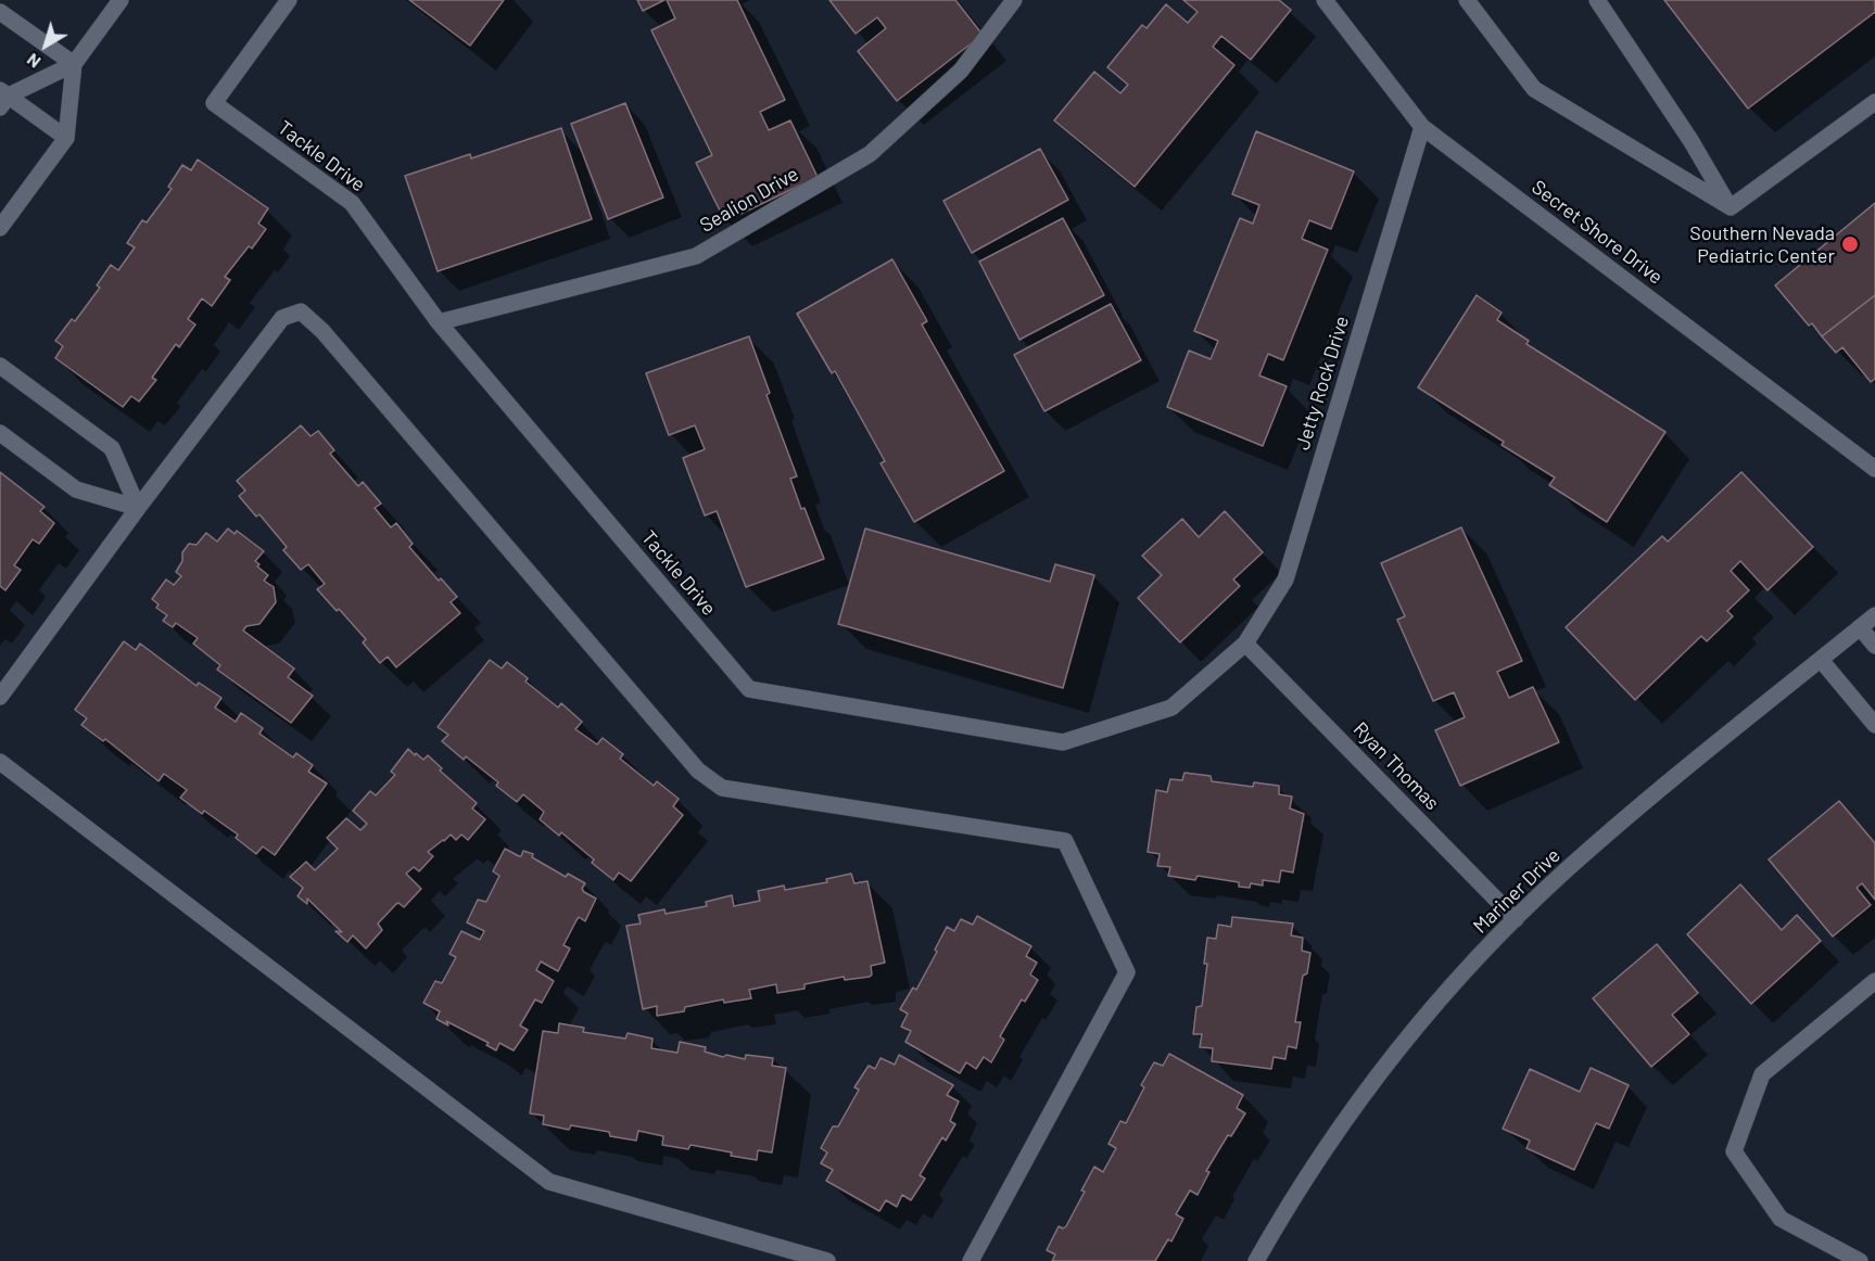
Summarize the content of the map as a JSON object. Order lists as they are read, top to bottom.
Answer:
{
  "streets": {
    "street": [
      "Tackle Drive",
      "Sealion Drive",
      "Secret Shore Drive",
      "Jetty Rock Drive",
      "Ryan Thomas",
      "Mariner Drive"
    ]
  },
  "crossings": [
    ["Tackle Drive", "Sealion Drive"],
    ["Tackle Drive", "Jetty Rock Drive"],
    ["Tackle Drive", "Ryan Thomas"],
    ["Secret Shore Drive", "Jetty Rock Drive"],
    ["Jetty Rock Drive", "Ryan Thomas"],
    ["Ryan Thomas", "Mariner Drive"]
  ],
  "places": ["Southern Nevada Pediatric Center"],
  "north": "bottom left"
}
